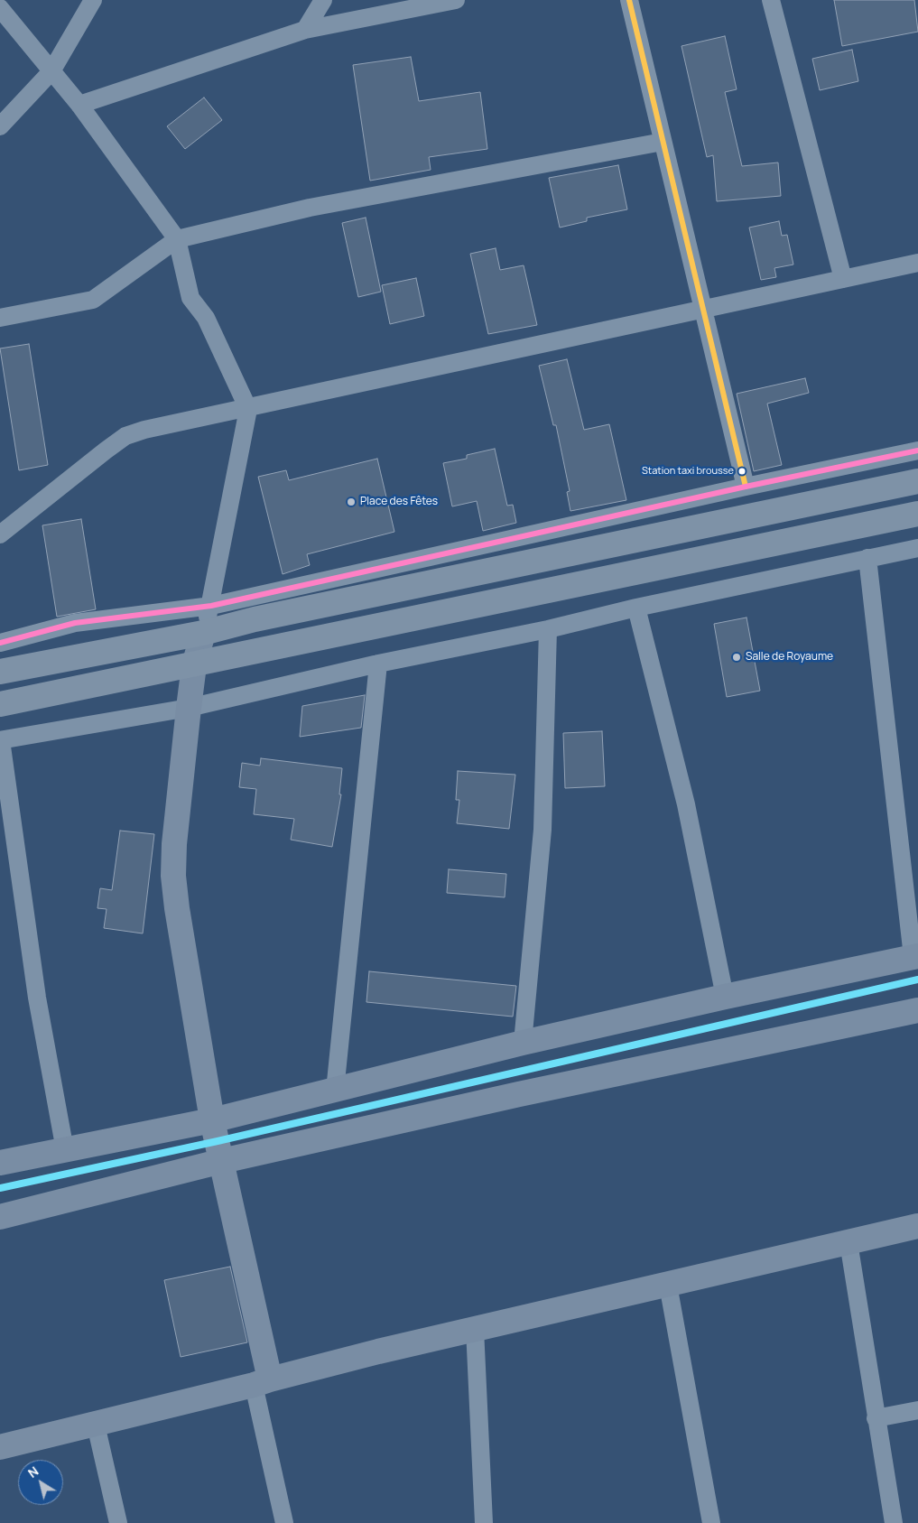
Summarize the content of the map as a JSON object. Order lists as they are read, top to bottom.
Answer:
{
  "places": ["Station taxi brousse", "Place des Fêtes", "Salle de Royaume"],
  "north": "top left"
}
